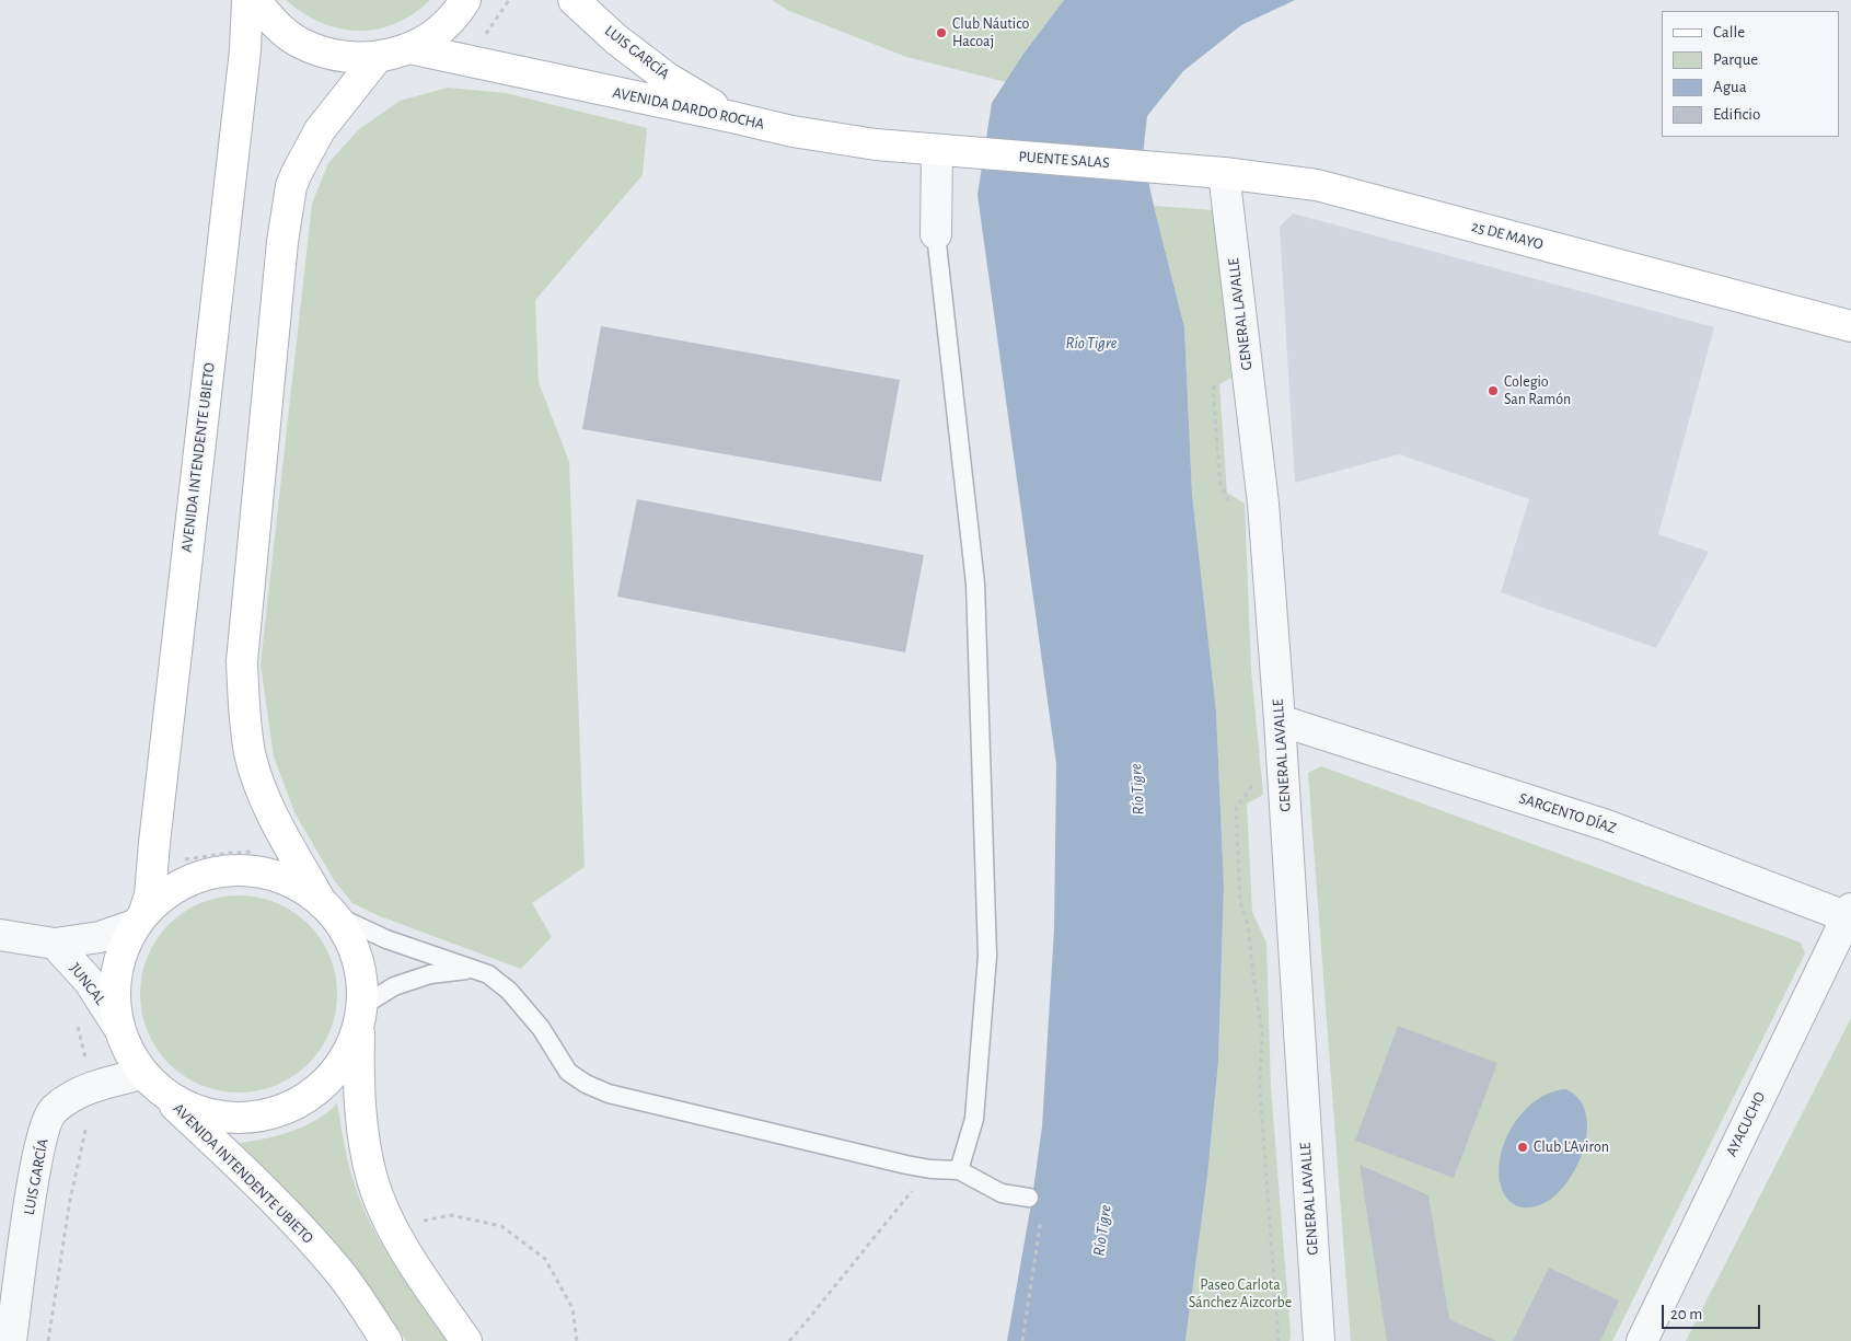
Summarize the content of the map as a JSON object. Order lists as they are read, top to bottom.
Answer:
{
  "streets": {
    "main road": [
      "LUIS GARCÍA",
      "AVENIDA DARDO ROCHA",
      "PUENTE SALAS",
      "25 DE MAYO",
      "AVENIDA INTENDENTE UBIETO"
    ],
    "street": [
      "GENERAL LAVALLE",
      "SARGENTO DÍAZ",
      "JUNCAL",
      "AYACUCHO"
    ]
  },
  "crossings": [
    ["LUIS GARCÍA", "AVENIDA DARDO ROCHA"],
    ["LUIS GARCÍA", "AVENIDA INTENDENTE UBIETO"],
    ["AVENIDA DARDO ROCHA", "PUENTE SALAS"],
    ["PUENTE SALAS", "25 DE MAYO"],
    ["25 DE MAYO", "GENERAL LAVALLE"],
    ["GENERAL LAVALLE", "SARGENTO DÍAZ"],
    ["AVENIDA INTENDENTE UBIETO", "JUNCAL"],
    ["SARGENTO DÍAZ", "AYACUCHO"]
  ],
  "water": ["Río Tigre"],
  "parks": ["Paseo Carlota Sánchez Aizcorbe"],
  "places": ["Club Náutico Hacoaj", "Colegio San Ramón", "Club L'Aviron"],
  "legend": [
    "Calle",
    "Parque",
    "Agua",
    "Edificio"
  ],
  "scale_bar": "20 m"
}
